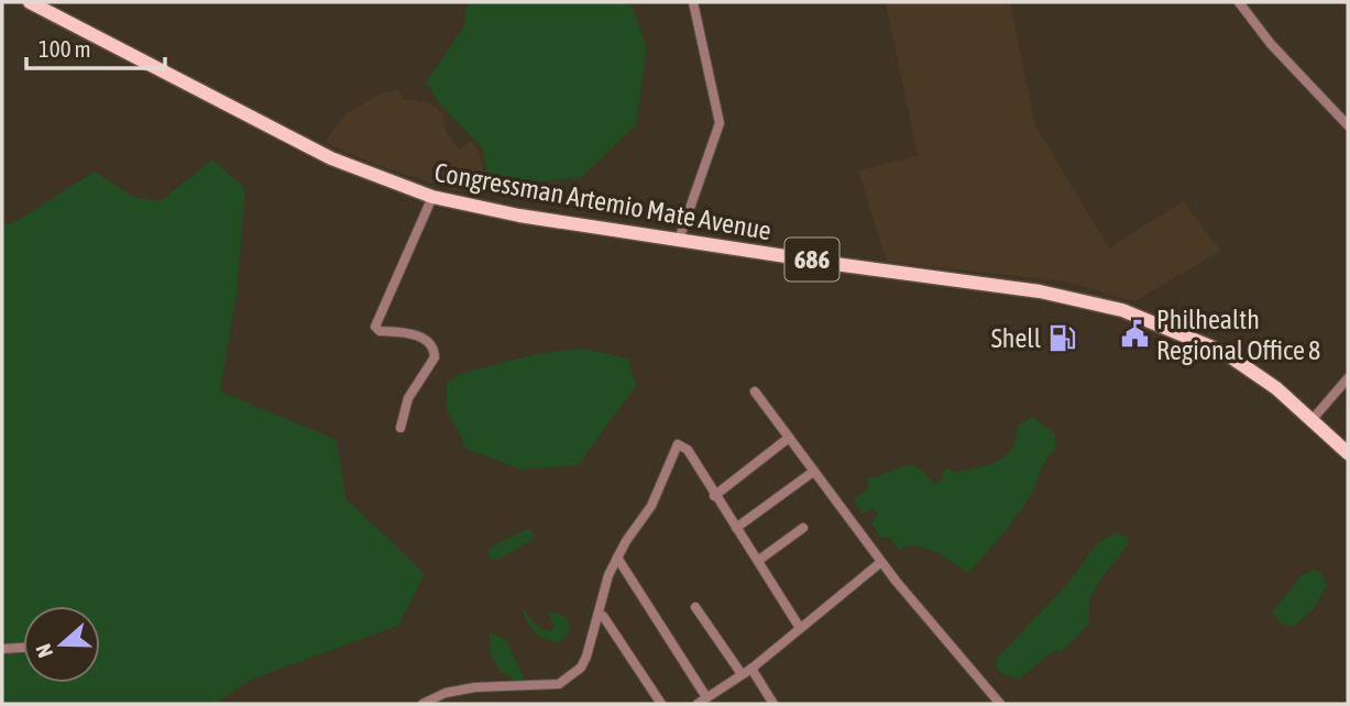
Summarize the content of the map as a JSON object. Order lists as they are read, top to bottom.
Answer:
{
  "streets": {
    "main road": ["Congressman Artemio Mate Avenue", "686"]
  },
  "places": {
    "public building": ["Philhealth Regional Office 8"],
    "fuel station": ["Shell"]
  },
  "scale_bar": "100 m",
  "north": "left"
}
